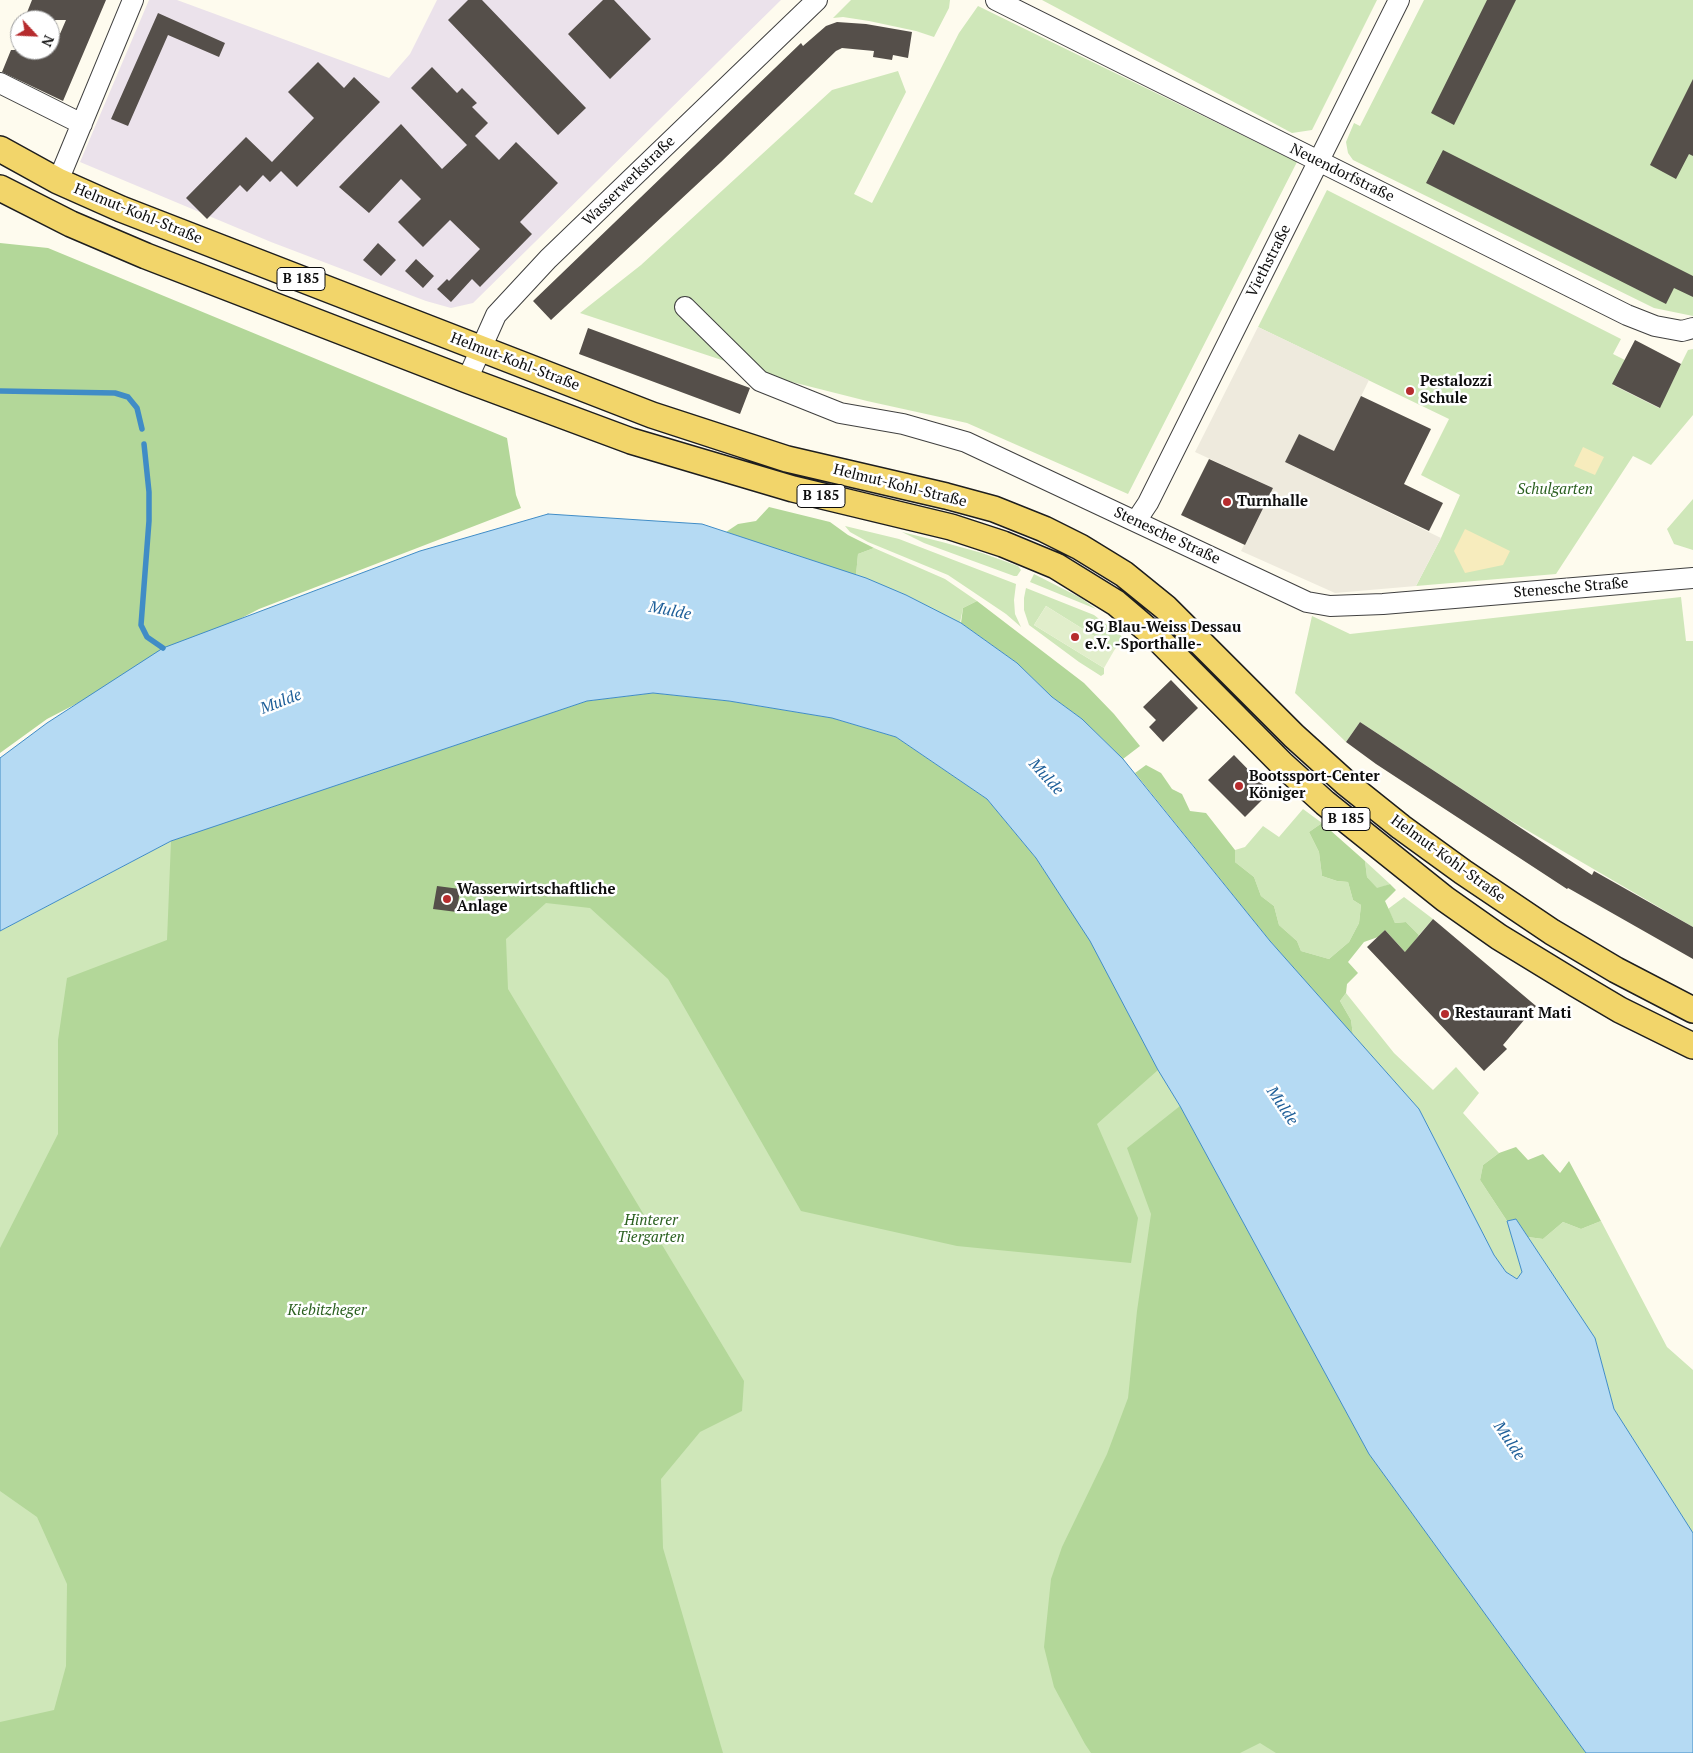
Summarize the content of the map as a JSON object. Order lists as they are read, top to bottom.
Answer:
{
  "streets": {
    "main road": ["Helmut-Kohl-Straße", "B 185"],
    "street": [
      "Neuendorfstraße",
      "Wasserwerkstraße",
      "Viethstraße",
      "Stenesche Straße"
    ]
  },
  "crossings": [
    ["Neuendorfstraße", "Viethstraße"],
    ["Wasserwerkstraße", "Helmut-Kohl-Straße"],
    ["Viethstraße", "Stenesche Straße"]
  ],
  "water": ["Mulde"],
  "parks": ["Schulgarten", "Hinterer Tiergarten", "Kiebitzheger"],
  "places": [
    "Pestalozzi Schule",
    "Turnhalle",
    "SG Blau-Weiss Dessau e.V. -Sporthalle-",
    "Bootssport-Center Königer",
    "Wasserwirtschaftliche Anlage",
    "Restaurant Mati"
  ],
  "north": "bottom right"
}
